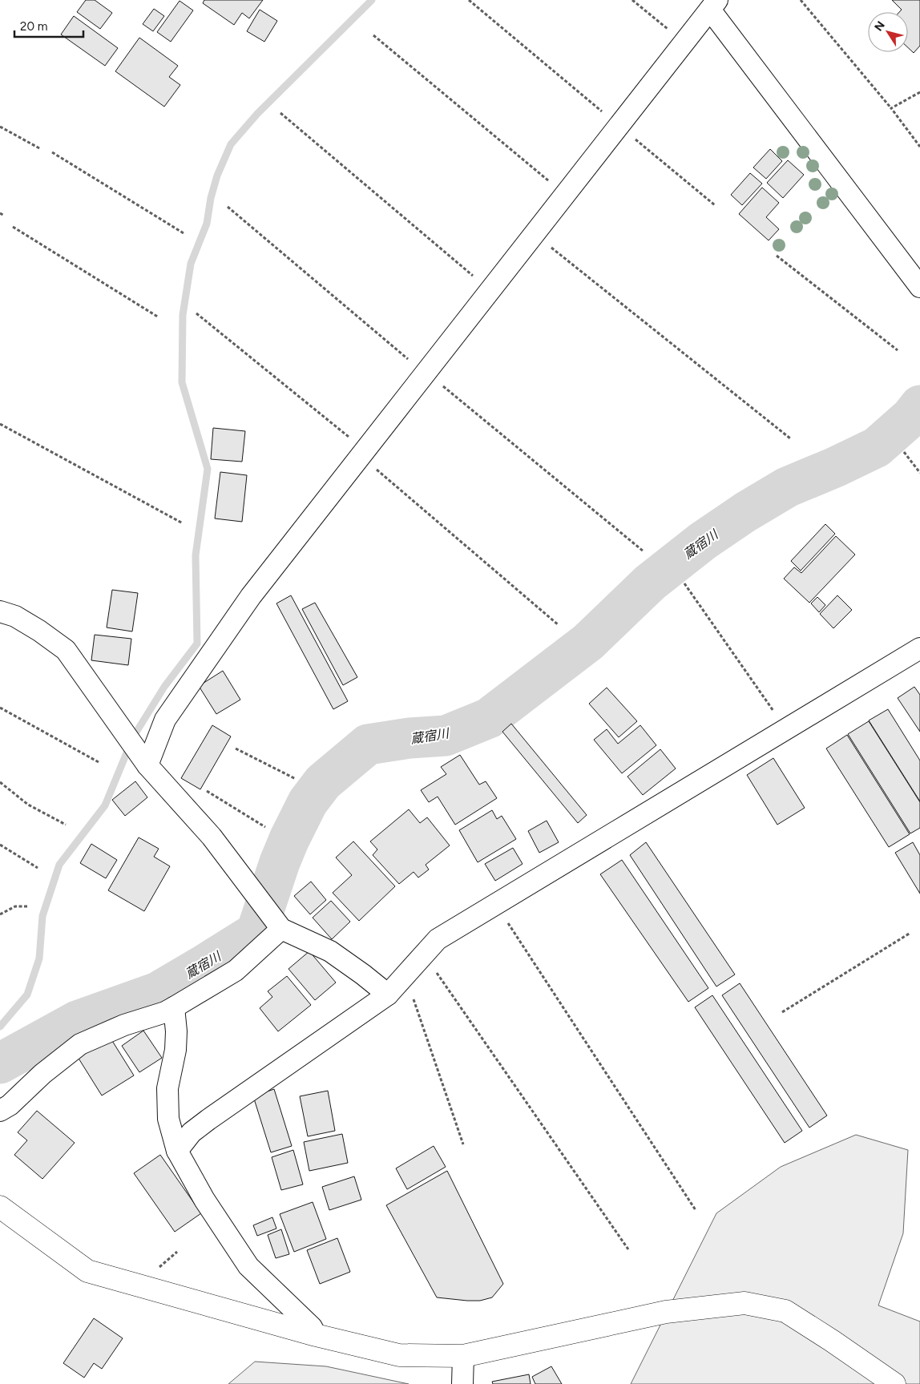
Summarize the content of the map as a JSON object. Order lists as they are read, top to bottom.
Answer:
{
  "water": ["蔵宿川"],
  "scale_bar": "20 m",
  "north": "top left"
}
